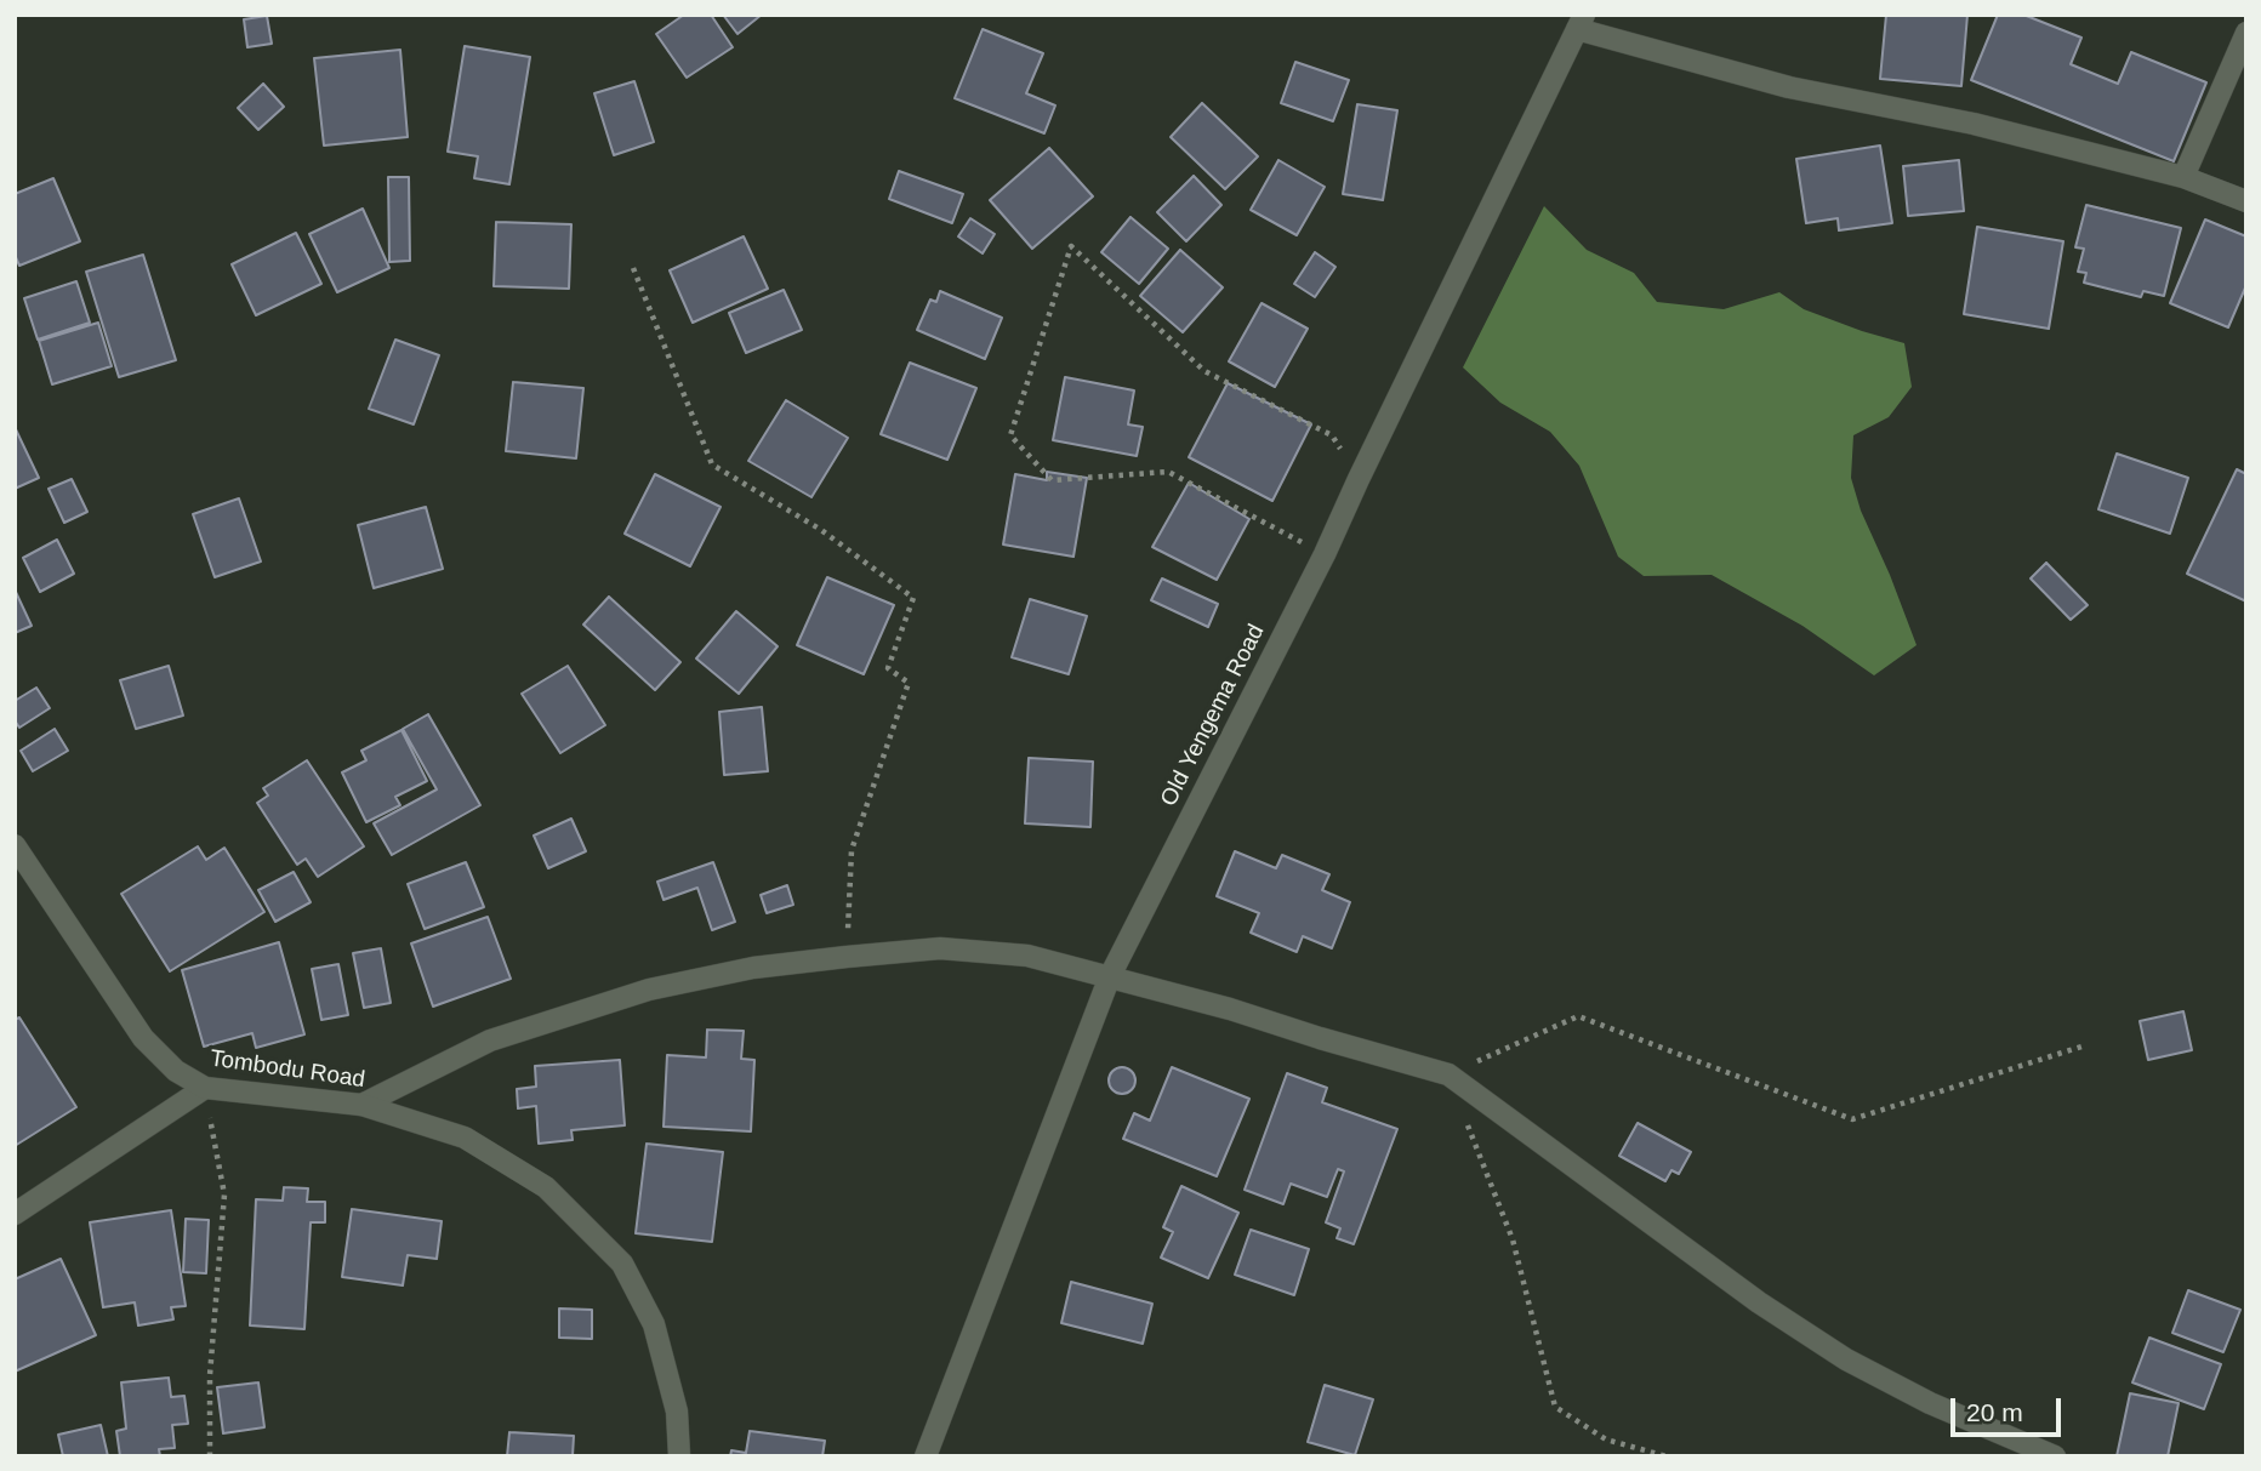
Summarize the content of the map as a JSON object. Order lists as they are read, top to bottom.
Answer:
{
  "streets": {
    "street": ["Old Yengema Road", "Tombodu Road"]
  },
  "scale_bar": "20 m"
}
